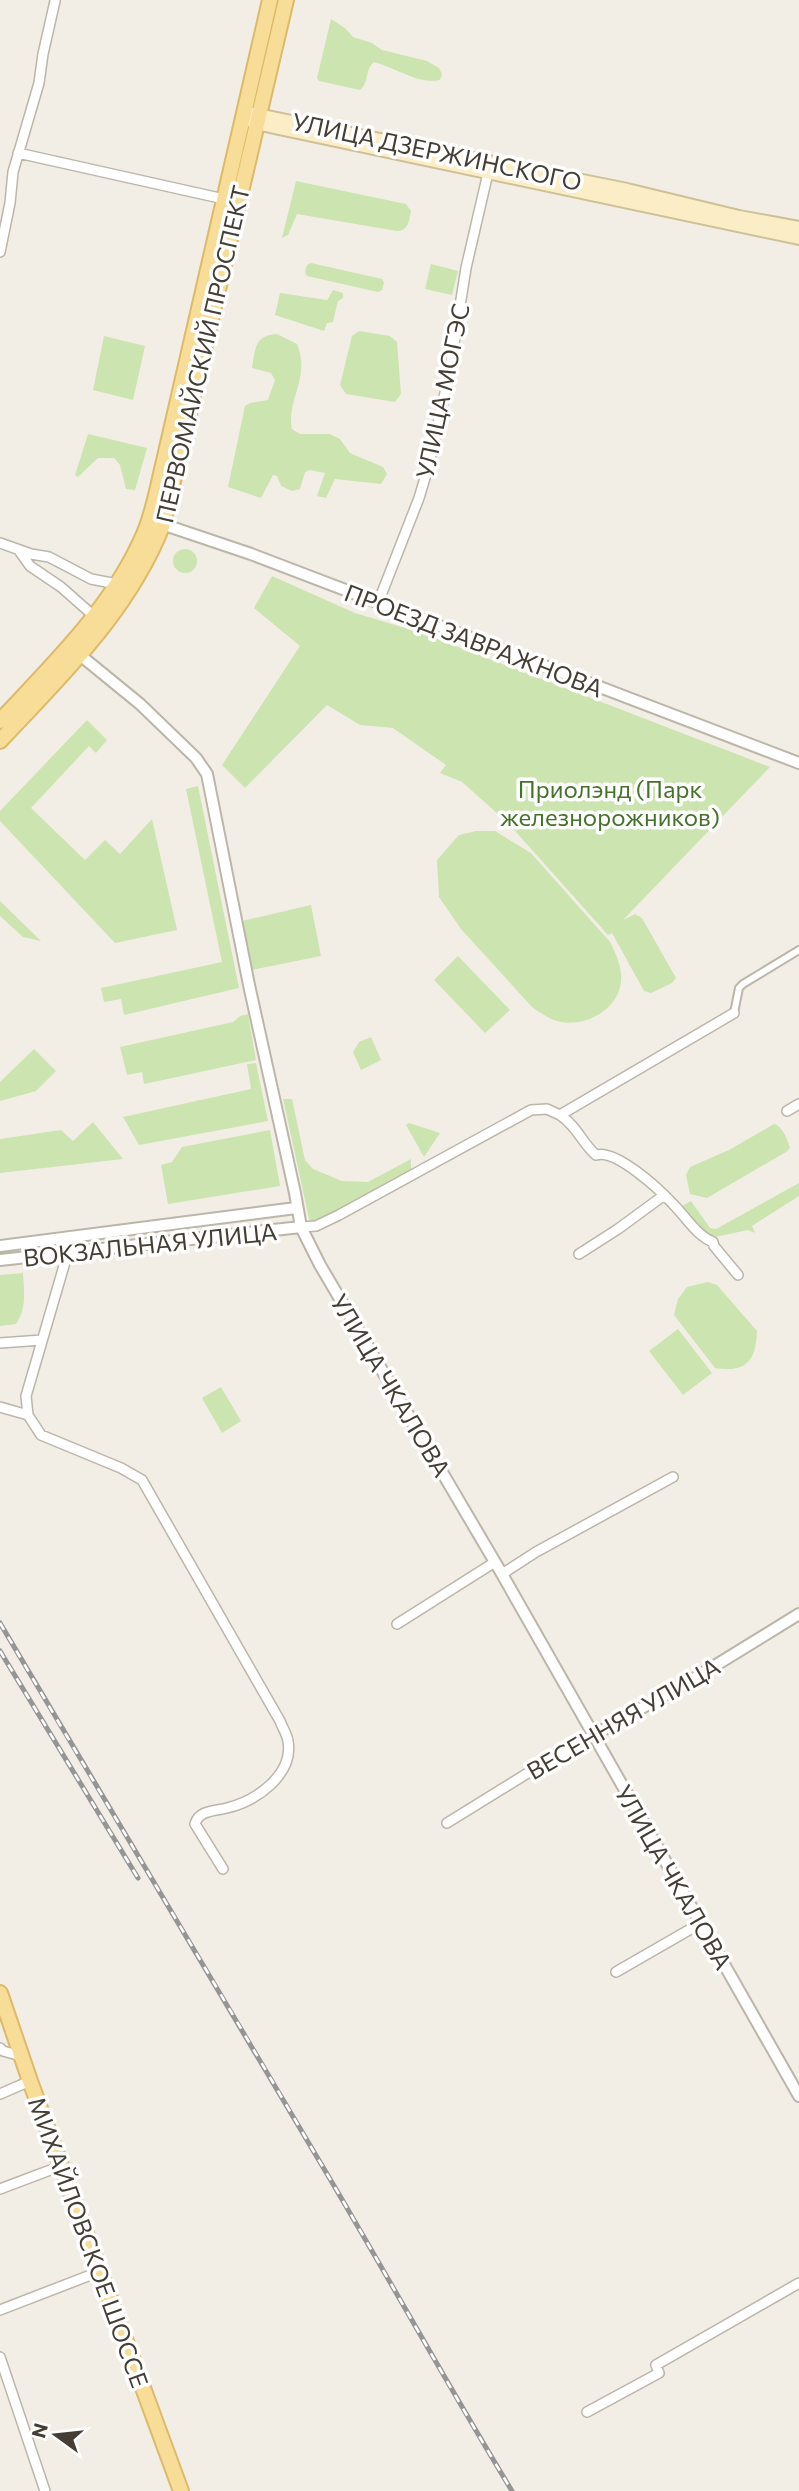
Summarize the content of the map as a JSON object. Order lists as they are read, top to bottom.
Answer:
{
  "streets": {
    "main road": ["УЛИЦА ДЗЕРЖИНСКОГО", "ПЕРВОМАЙСКИЙ ПРОСПЕКТ", "МИХАЙЛОВСКОЕ ШОССЕ"],
    "street": [
      "УЛИЦА МОГЭС",
      "ПРОЕЗД ЗАВРАЖНОВА",
      "ВОКЗАЛЬНАЯ УЛИЦА",
      "УЛИЦА ЧКАЛОВА",
      "ВЕСЕННЯЯ УЛИЦА"
    ]
  },
  "crossings": [
    ["УЛИЦА ДЗЕРЖИНСКОГО", "ПЕРВОМАЙСКИЙ ПРОСПЕКТ"],
    ["УЛИЦА ДЗЕРЖИНСКОГО", "УЛИЦА МОГЭС"],
    ["ПЕРВОМАЙСКИЙ ПРОСПЕКТ", "ПРОЕЗД ЗАВРАЖНОВА"],
    ["ПЕРВОМАЙСКИЙ ПРОСПЕКТ", "УЛИЦА ЧКАЛОВА"],
    ["УЛИЦА МОГЭС", "ПРОЕЗД ЗАВРАЖНОВА"],
    ["ВОКЗАЛЬНАЯ УЛИЦА", "УЛИЦА ЧКАЛОВА"],
    ["УЛИЦА ЧКАЛОВА", "ВЕСЕННЯЯ УЛИЦА"]
  ],
  "parks": ["Приолэнд (Парк железнорожников)"],
  "north": "left"
}
